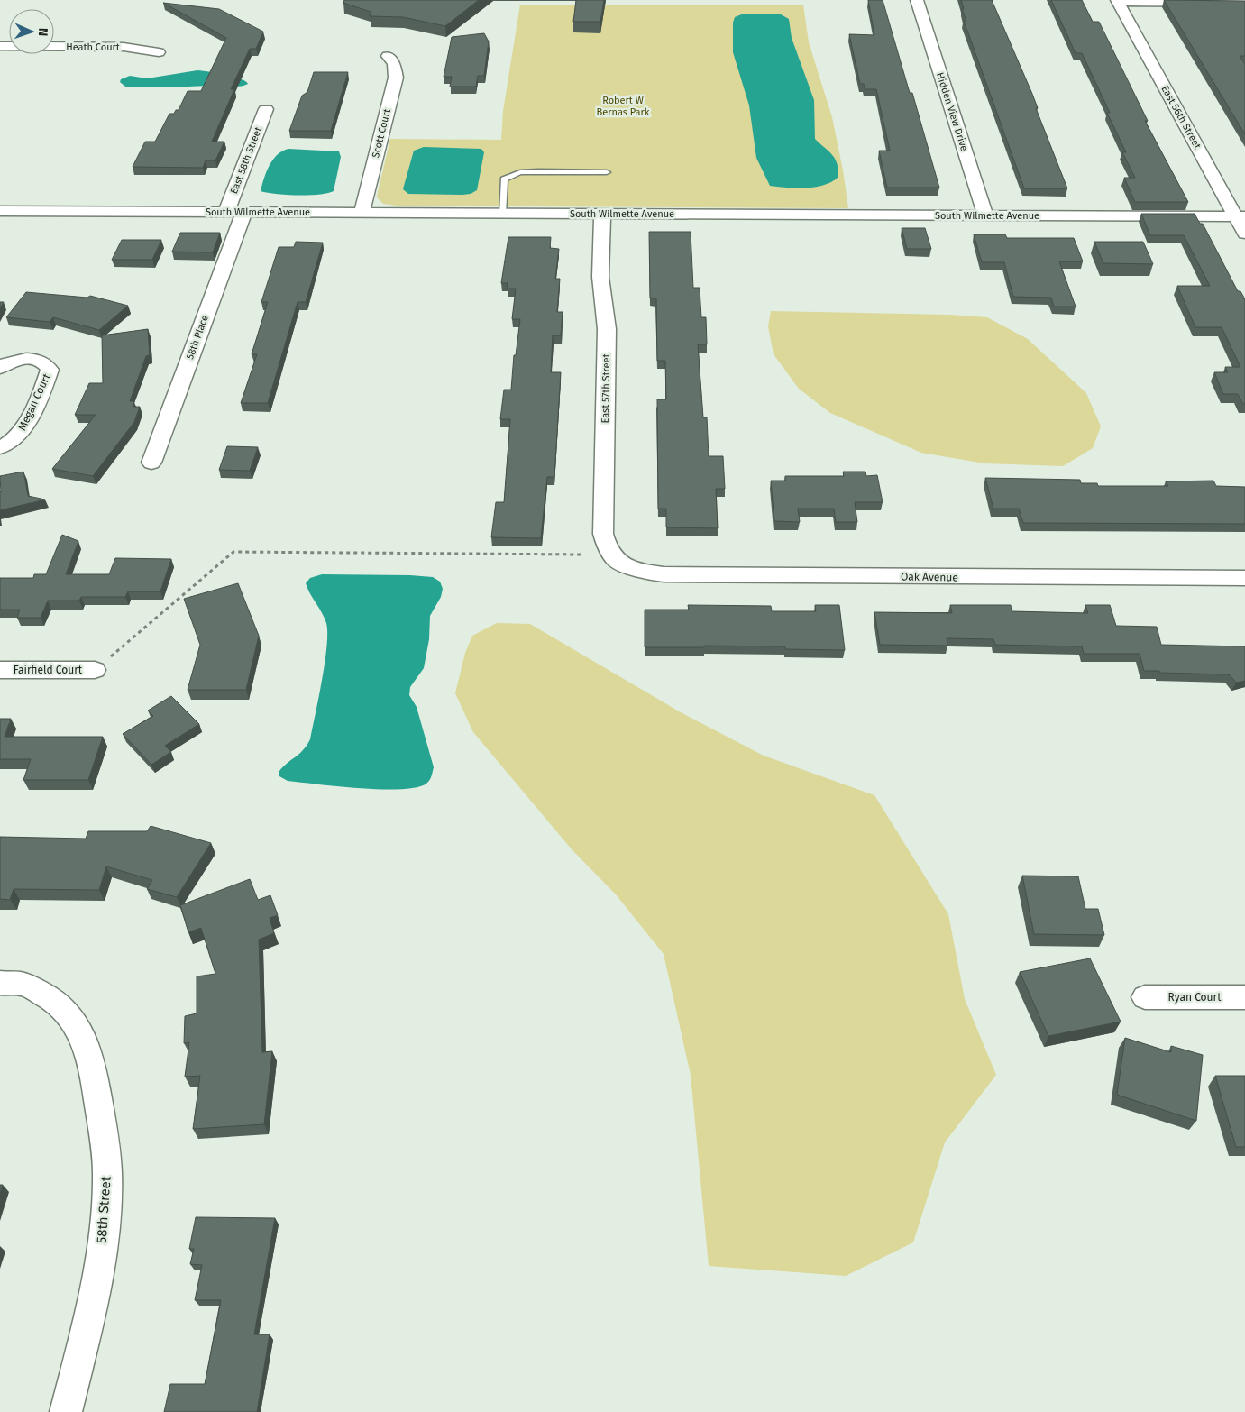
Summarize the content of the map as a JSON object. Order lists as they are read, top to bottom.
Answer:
{
  "streets": {
    "street": [
      "Heath Court",
      "Hidden View Drive",
      "East 56th Street",
      "Scott Court",
      "East 58th Street",
      "South Wilmette Avenue",
      "58th Place",
      "East 57th Street",
      "Megan Court",
      "Oak Avenue",
      "Fairfield Court",
      "Ryan Court",
      "58th Street"
    ]
  },
  "crossings": [
    ["Hidden View Drive", "South Wilmette Avenue"],
    ["East 56th Street", "South Wilmette Avenue"],
    ["Scott Court", "South Wilmette Avenue"],
    ["East 58th Street", "South Wilmette Avenue"],
    ["South Wilmette Avenue", "58th Place"],
    ["South Wilmette Avenue", "East 57th Street"],
    ["East 57th Street", "Oak Avenue"]
  ],
  "parks": ["Robert W Bernas Park"],
  "north": "right"
}
